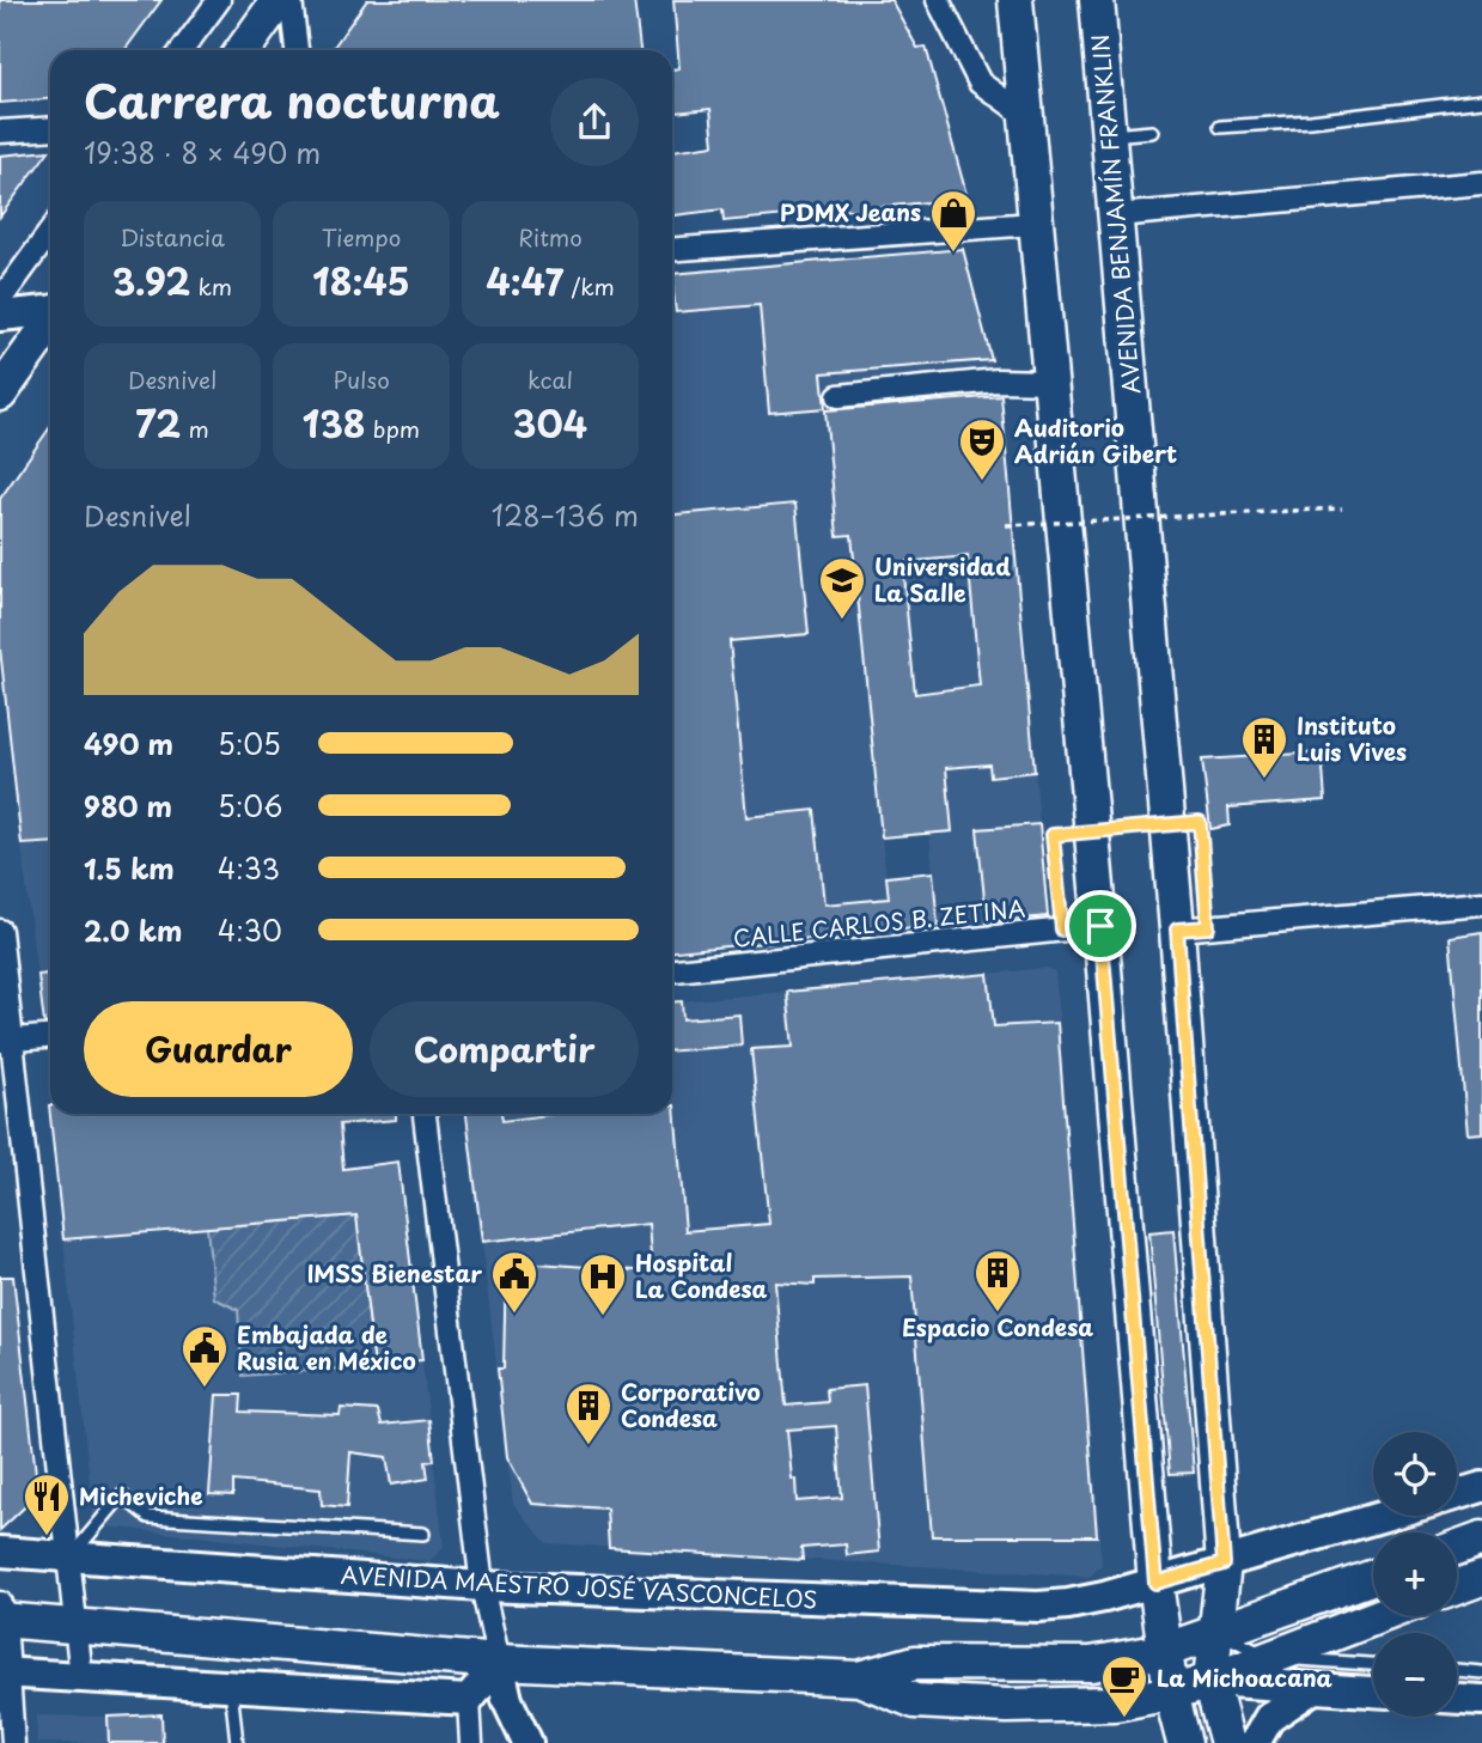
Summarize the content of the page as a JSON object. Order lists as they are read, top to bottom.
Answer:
{
  "streets": {
    "main road": ["AVENIDA BENJAMÍN FRANKLIN", "AVENIDA MAESTRO JOSÉ VASCONCELOS"],
    "street": ["CALLE CARLOS B. ZETINA"]
  },
  "crossings": [
    ["AVENIDA BENJAMÍN FRANKLIN", "AVENIDA MAESTRO JOSÉ VASCONCELOS"]
  ],
  "places": {
    "shop": ["PDMX Jeans"],
    "theatre": ["Auditorio Adrián Gibert"],
    "school or university": ["Universidad La Salle"],
    "building": ["Instituto Luis Vives", "Espacio Condesa", "Corporativo Condesa"],
    "public building": ["IMSS Bienestar", "Embajada de Rusia en México"],
    "hospital": ["Hospital La Condesa"],
    "restaurant": ["Micheviche"],
    "cafe": ["La Michoacana"]
  },
  "page": {
    "heading": ["Carrera nocturna", "19:38 · 8 × 490 m"],
    "stats": [
      ["Distancia", "3.92 km"],
      ["Tiempo", "18:45"],
      ["Ritmo", "4:47 /km"],
      ["Desnivel", "72 m"],
      ["Pulso", "138 bpm"],
      ["kcal", "304"]
    ],
    "chart": ["Desnivel", "128–136 m"],
    "list": [
      {
        "name": "490 m",
        "note": "5:05"
      },
      {
        "name": "980 m",
        "note": "5:06"
      },
      {
        "name": "1.5 km",
        "note": "4:33"
      },
      {
        "name": "2.0 km",
        "note": "4:30"
      }
    ],
    "buttons": ["Guardar", "Compartir"],
    "map_buttons": ["+", "−"]
  }
}
